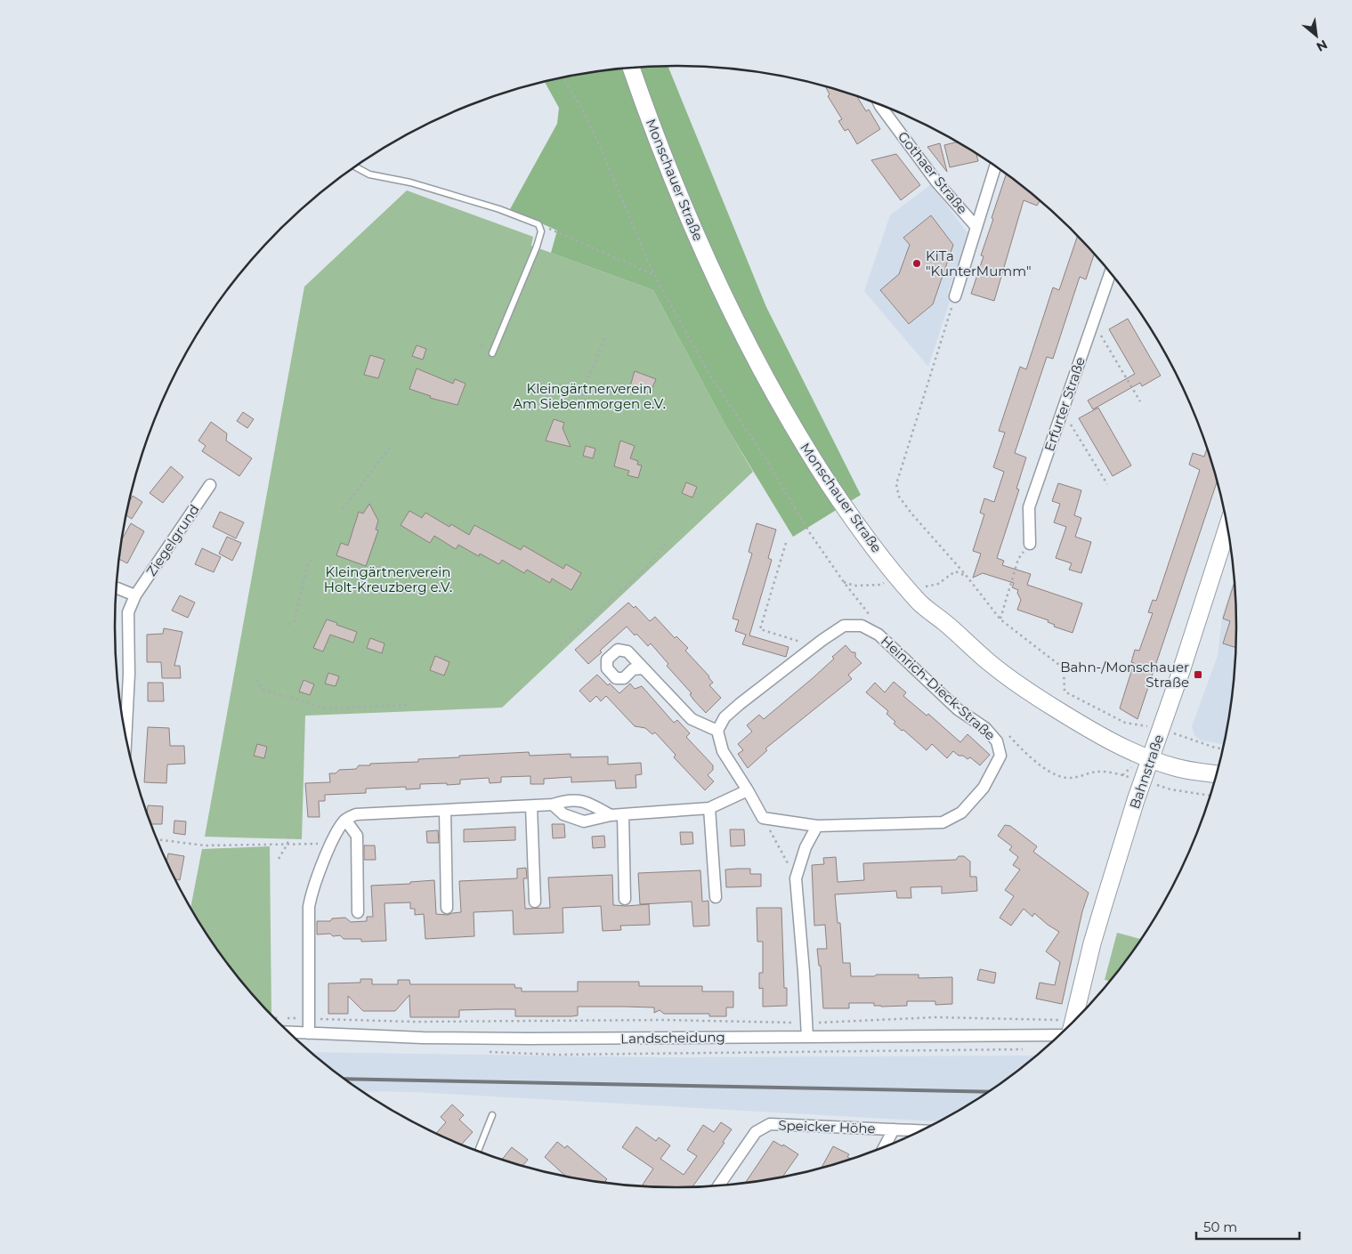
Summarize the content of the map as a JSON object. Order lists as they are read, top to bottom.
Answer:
{
  "streets": {
    "main road": ["Monschauer Straße", "Bahnstraße"],
    "street": [
      "Gothaer Straße",
      "Erfurter Straße",
      "Ziegelgrund",
      "Heinrich-Dieck-Straße",
      "Landscheidung",
      "Speicker Höhe"
    ]
  },
  "crossings": [
    ["Monschauer Straße", "Bahnstraße"]
  ],
  "parks": ["Kleingärtnerverein Am Siebenmorgen e.V.", "Kleingärtnerverein Holt-Kreuzberg e.V."],
  "places": {
    "other": ["KiTa \"KunterMumm\""],
    "transit": ["Bahn-/Monschauer Straße"]
  },
  "scale_bar": "50 m",
  "north": "bottom right"
}
